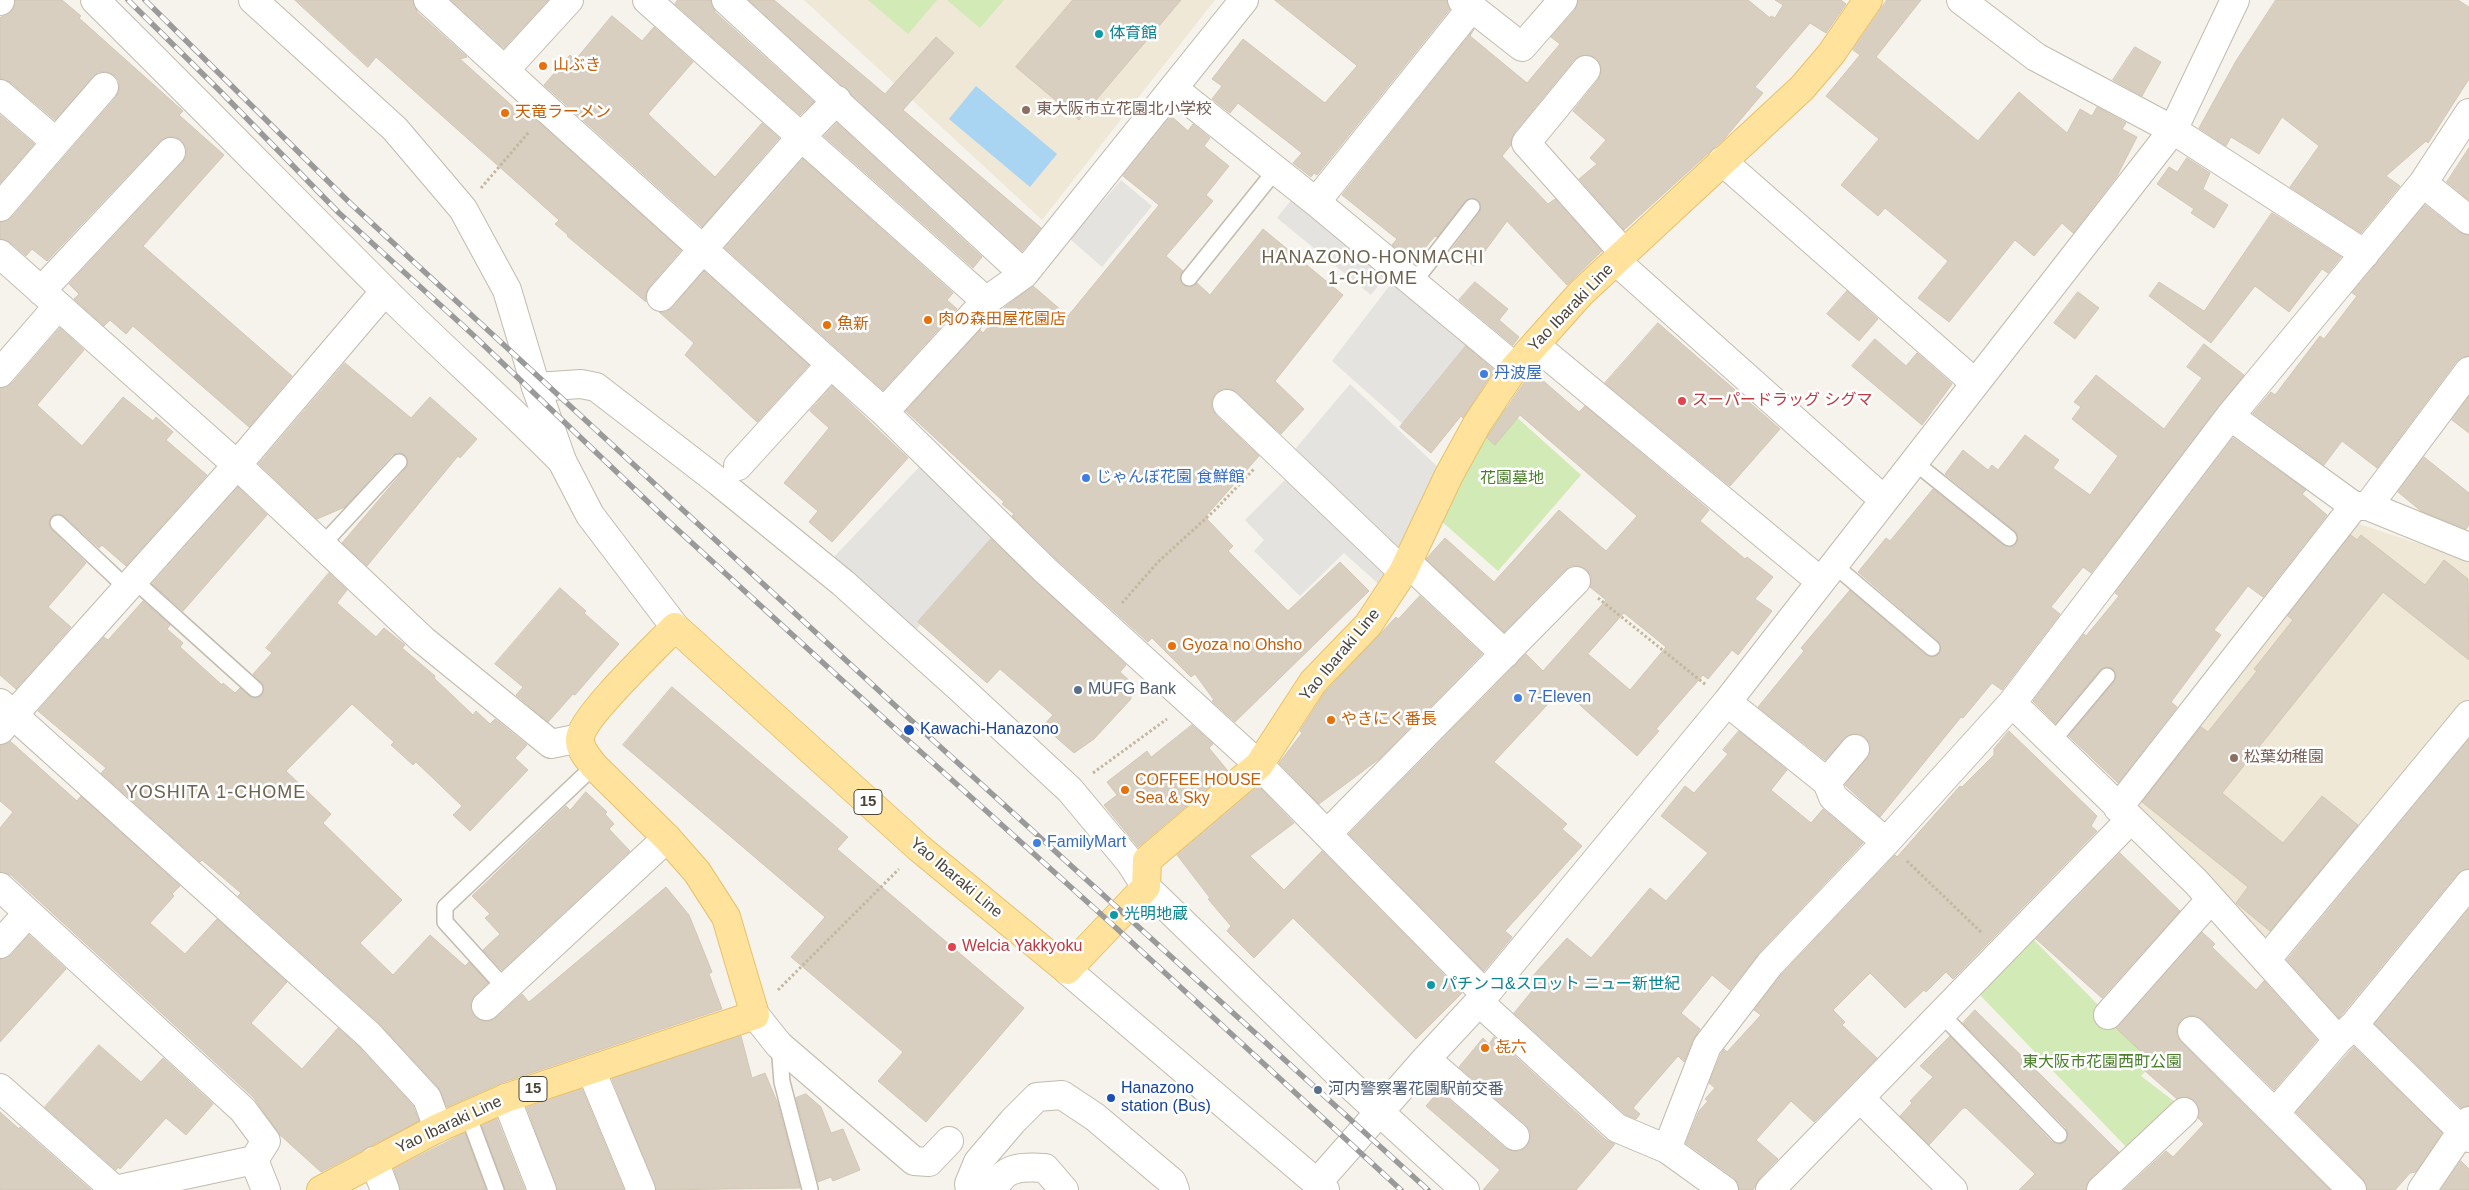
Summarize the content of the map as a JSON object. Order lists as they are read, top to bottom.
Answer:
{
  "streets": {
    "main road": ["Yao Ibaraki Line", "15"]
  },
  "districts": ["HANAZONO-HONMACHI 1-CHOME", "YOSHITA 1-CHOME"],
  "parks": ["花園墓地", "東大阪市花園西町公園"],
  "places": [
    "体育館",
    "山ぶき",
    "東大阪市立花園北小学校",
    "天竜ラーメン",
    "肉の森田屋花園店",
    "魚新",
    "丹波屋",
    "スーパードラッグ シグマ",
    "じゃんぼ花園 食鮮館",
    "Gyoza no Ohsho",
    "MUFG Bank",
    "7-Eleven",
    "やきにく番長",
    "Kawachi-Hanazono",
    "松葉幼稚園",
    "COFFEE HOUSE Sea & Sky",
    "FamilyMart",
    "光明地蔵",
    "Welcia Yakkyoku",
    "パチンコ&スロット ニュー新世紀",
    "㐂六",
    "河内警察署花園駅前交番",
    "Hanazono station (Bus)"
  ]
}
